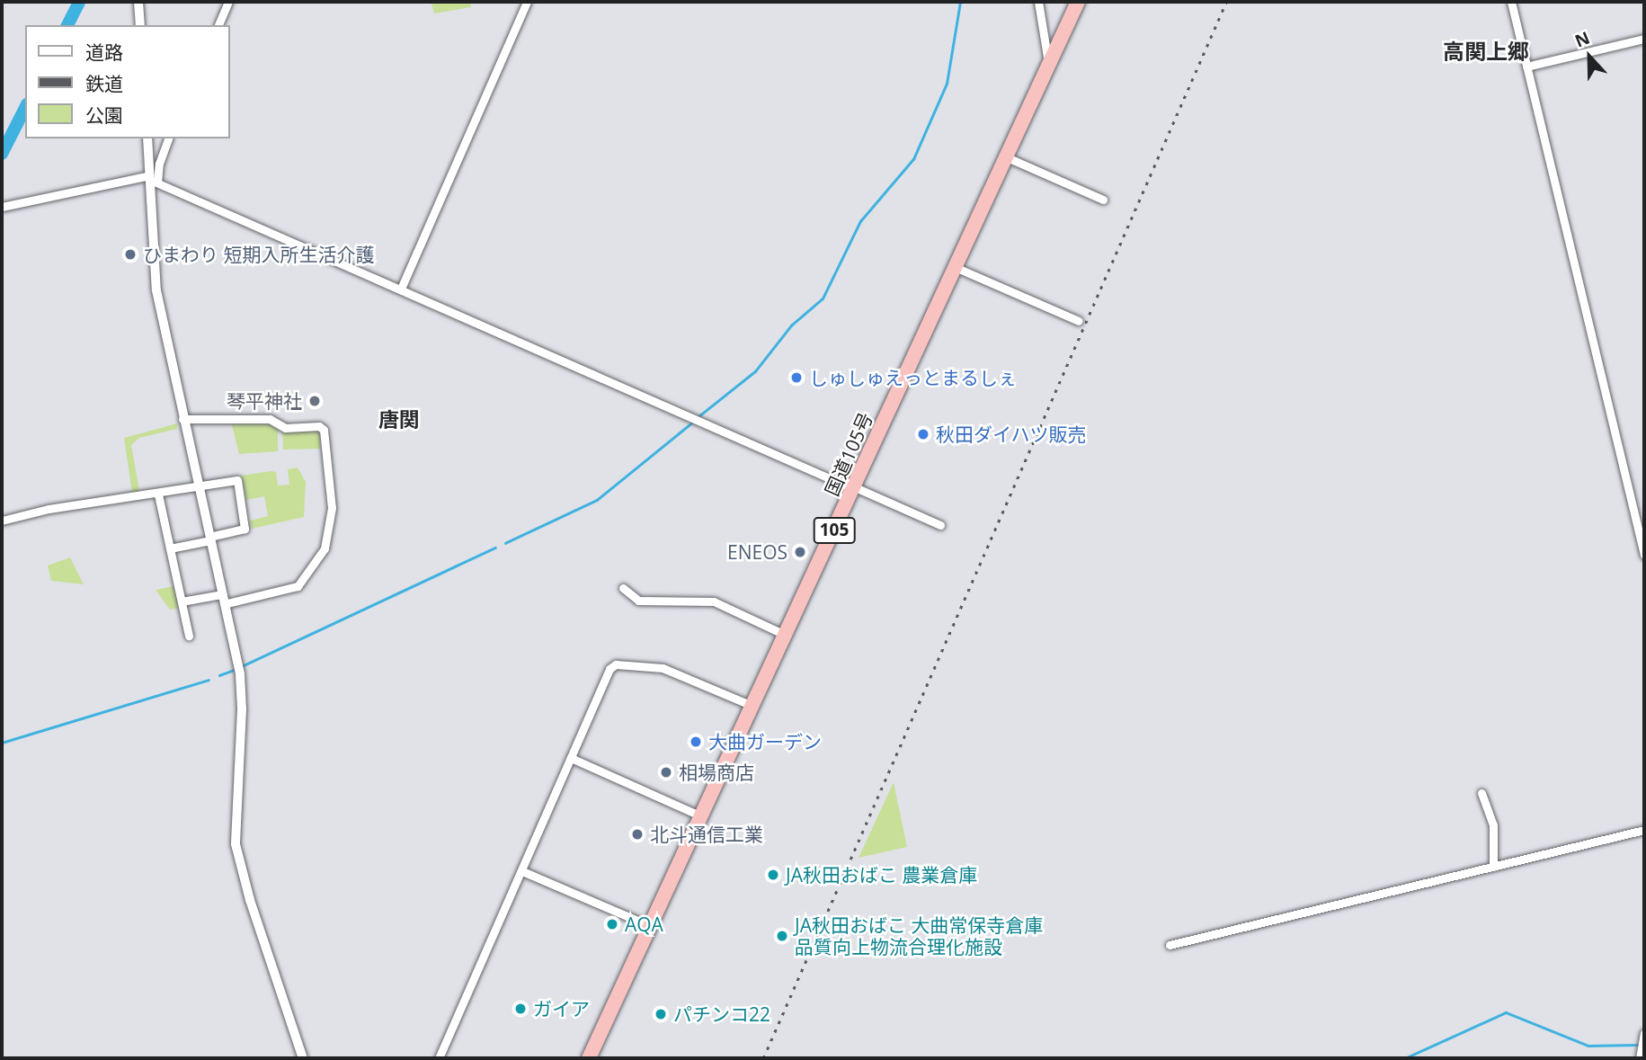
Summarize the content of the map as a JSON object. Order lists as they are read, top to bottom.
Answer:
{
  "streets": {
    "highway": ["国道105号", "105"]
  },
  "districts": ["高関上郷", "唐関"],
  "places": [
    "ひまわり 短期入所生活介護",
    "しゅしゅえっとまるしぇ",
    "琴平神社",
    "秋田ダイハツ販売",
    "ENEOS",
    "大曲ガーデン",
    "相場商店",
    "北斗通信工業",
    "JA秋田おばこ 農業倉庫",
    "AQA",
    "JA秋田おばこ 大曲常保寺倉庫 品質向上物流合理化施設",
    "ガイア",
    "パチンコ22"
  ],
  "legend": ["道路", "鉄道", "公園"],
  "north": "top"
}
